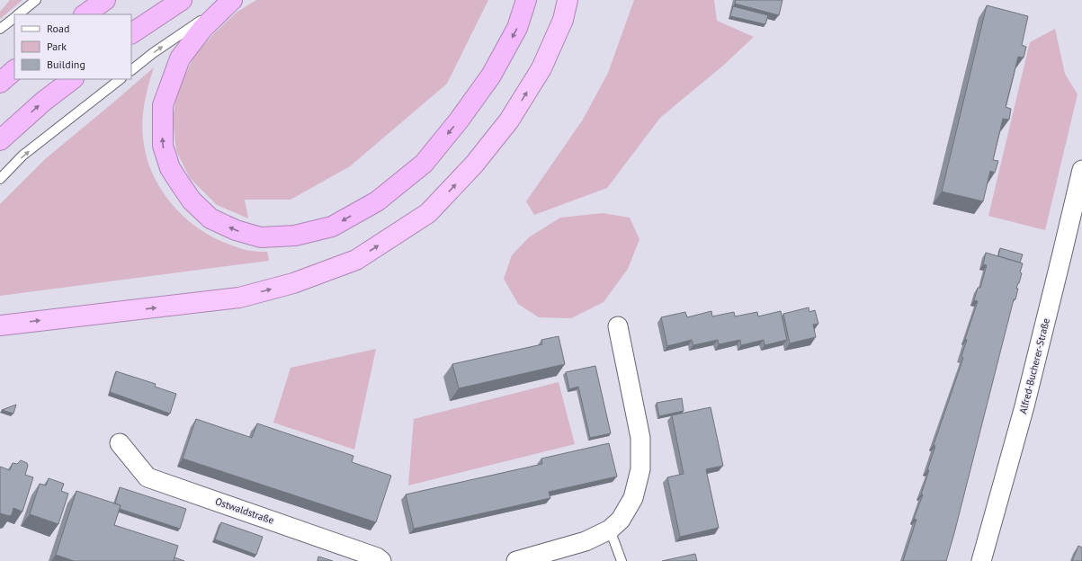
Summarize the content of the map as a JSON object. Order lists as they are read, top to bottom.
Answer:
{
  "streets": {
    "street": ["Alfred-Bucherer-Straße", "Ostwaldstraße"]
  },
  "legend": ["Road", "Park", "Building"]
}
